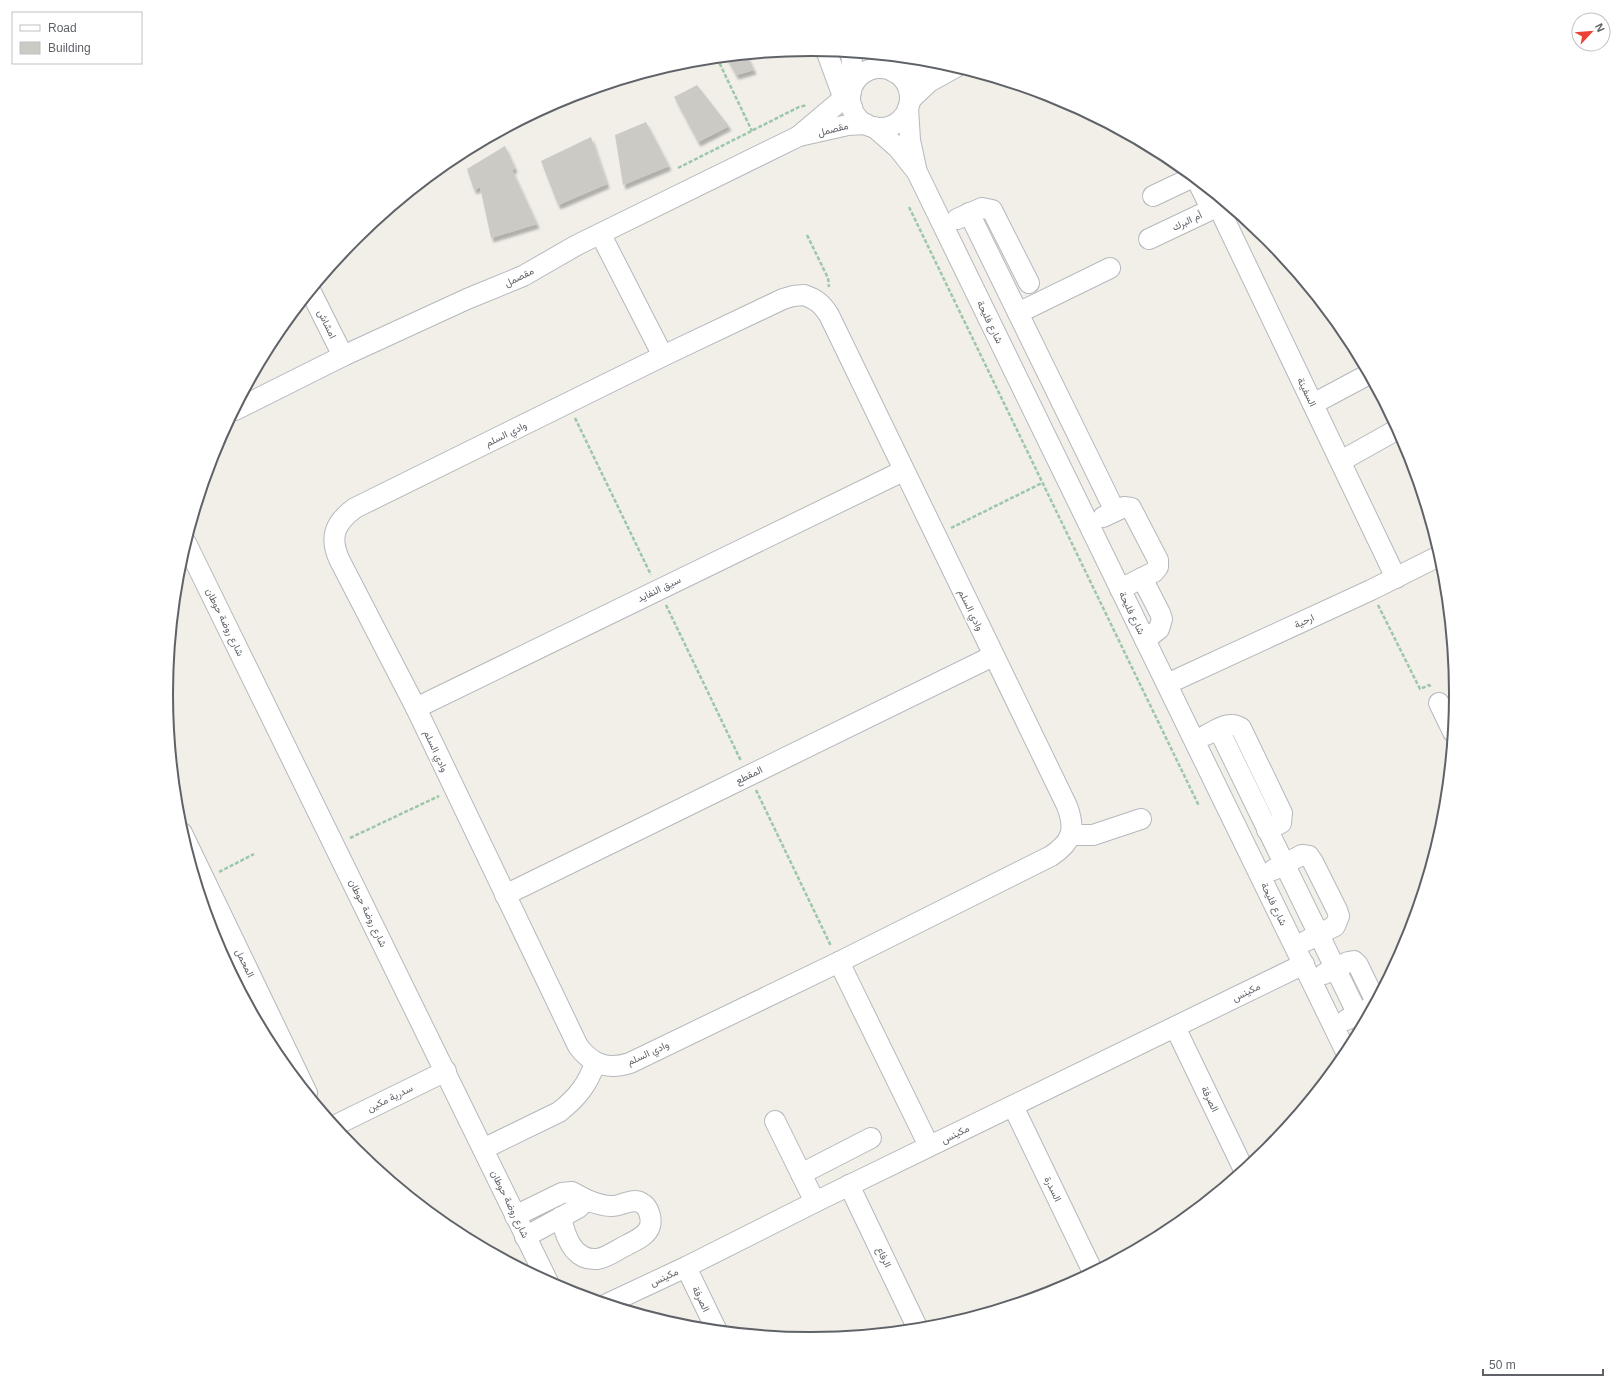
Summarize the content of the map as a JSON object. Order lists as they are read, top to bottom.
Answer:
{
  "streets": {
    "street": [
      "مقصمل",
      "أم البرك",
      "شارع فليحة",
      "امشاش",
      "السفينة",
      "وادي السلم",
      "سيق النفايد",
      "ارحية",
      "شارع روضة حوطان",
      "المقطع",
      "المحمل",
      "مكينس",
      "سدرية مكين",
      "الصرفة",
      "السدرة",
      "الرفاع"
    ]
  },
  "crossings": [
    ["مقصمل", "شارع فليحة"],
    ["مقصمل", "امشاش"],
    ["أم البرك", "السفينة"],
    ["شارع فليحة", "ارحية"],
    ["شارع فليحة", "مكينس"],
    ["السفينة", "ارحية"],
    ["وادي السلم", "سيق النفايد"],
    ["وادي السلم", "المقطع"],
    ["شارع روضة حوطان", "سدرية مكين"],
    ["مكينس", "الصرفة"],
    ["مكينس", "السدرة"],
    ["مكينس", "الرفاع"]
  ],
  "legend": ["Road", "Building"],
  "scale_bar": "50 m",
  "north": "top right"
}
